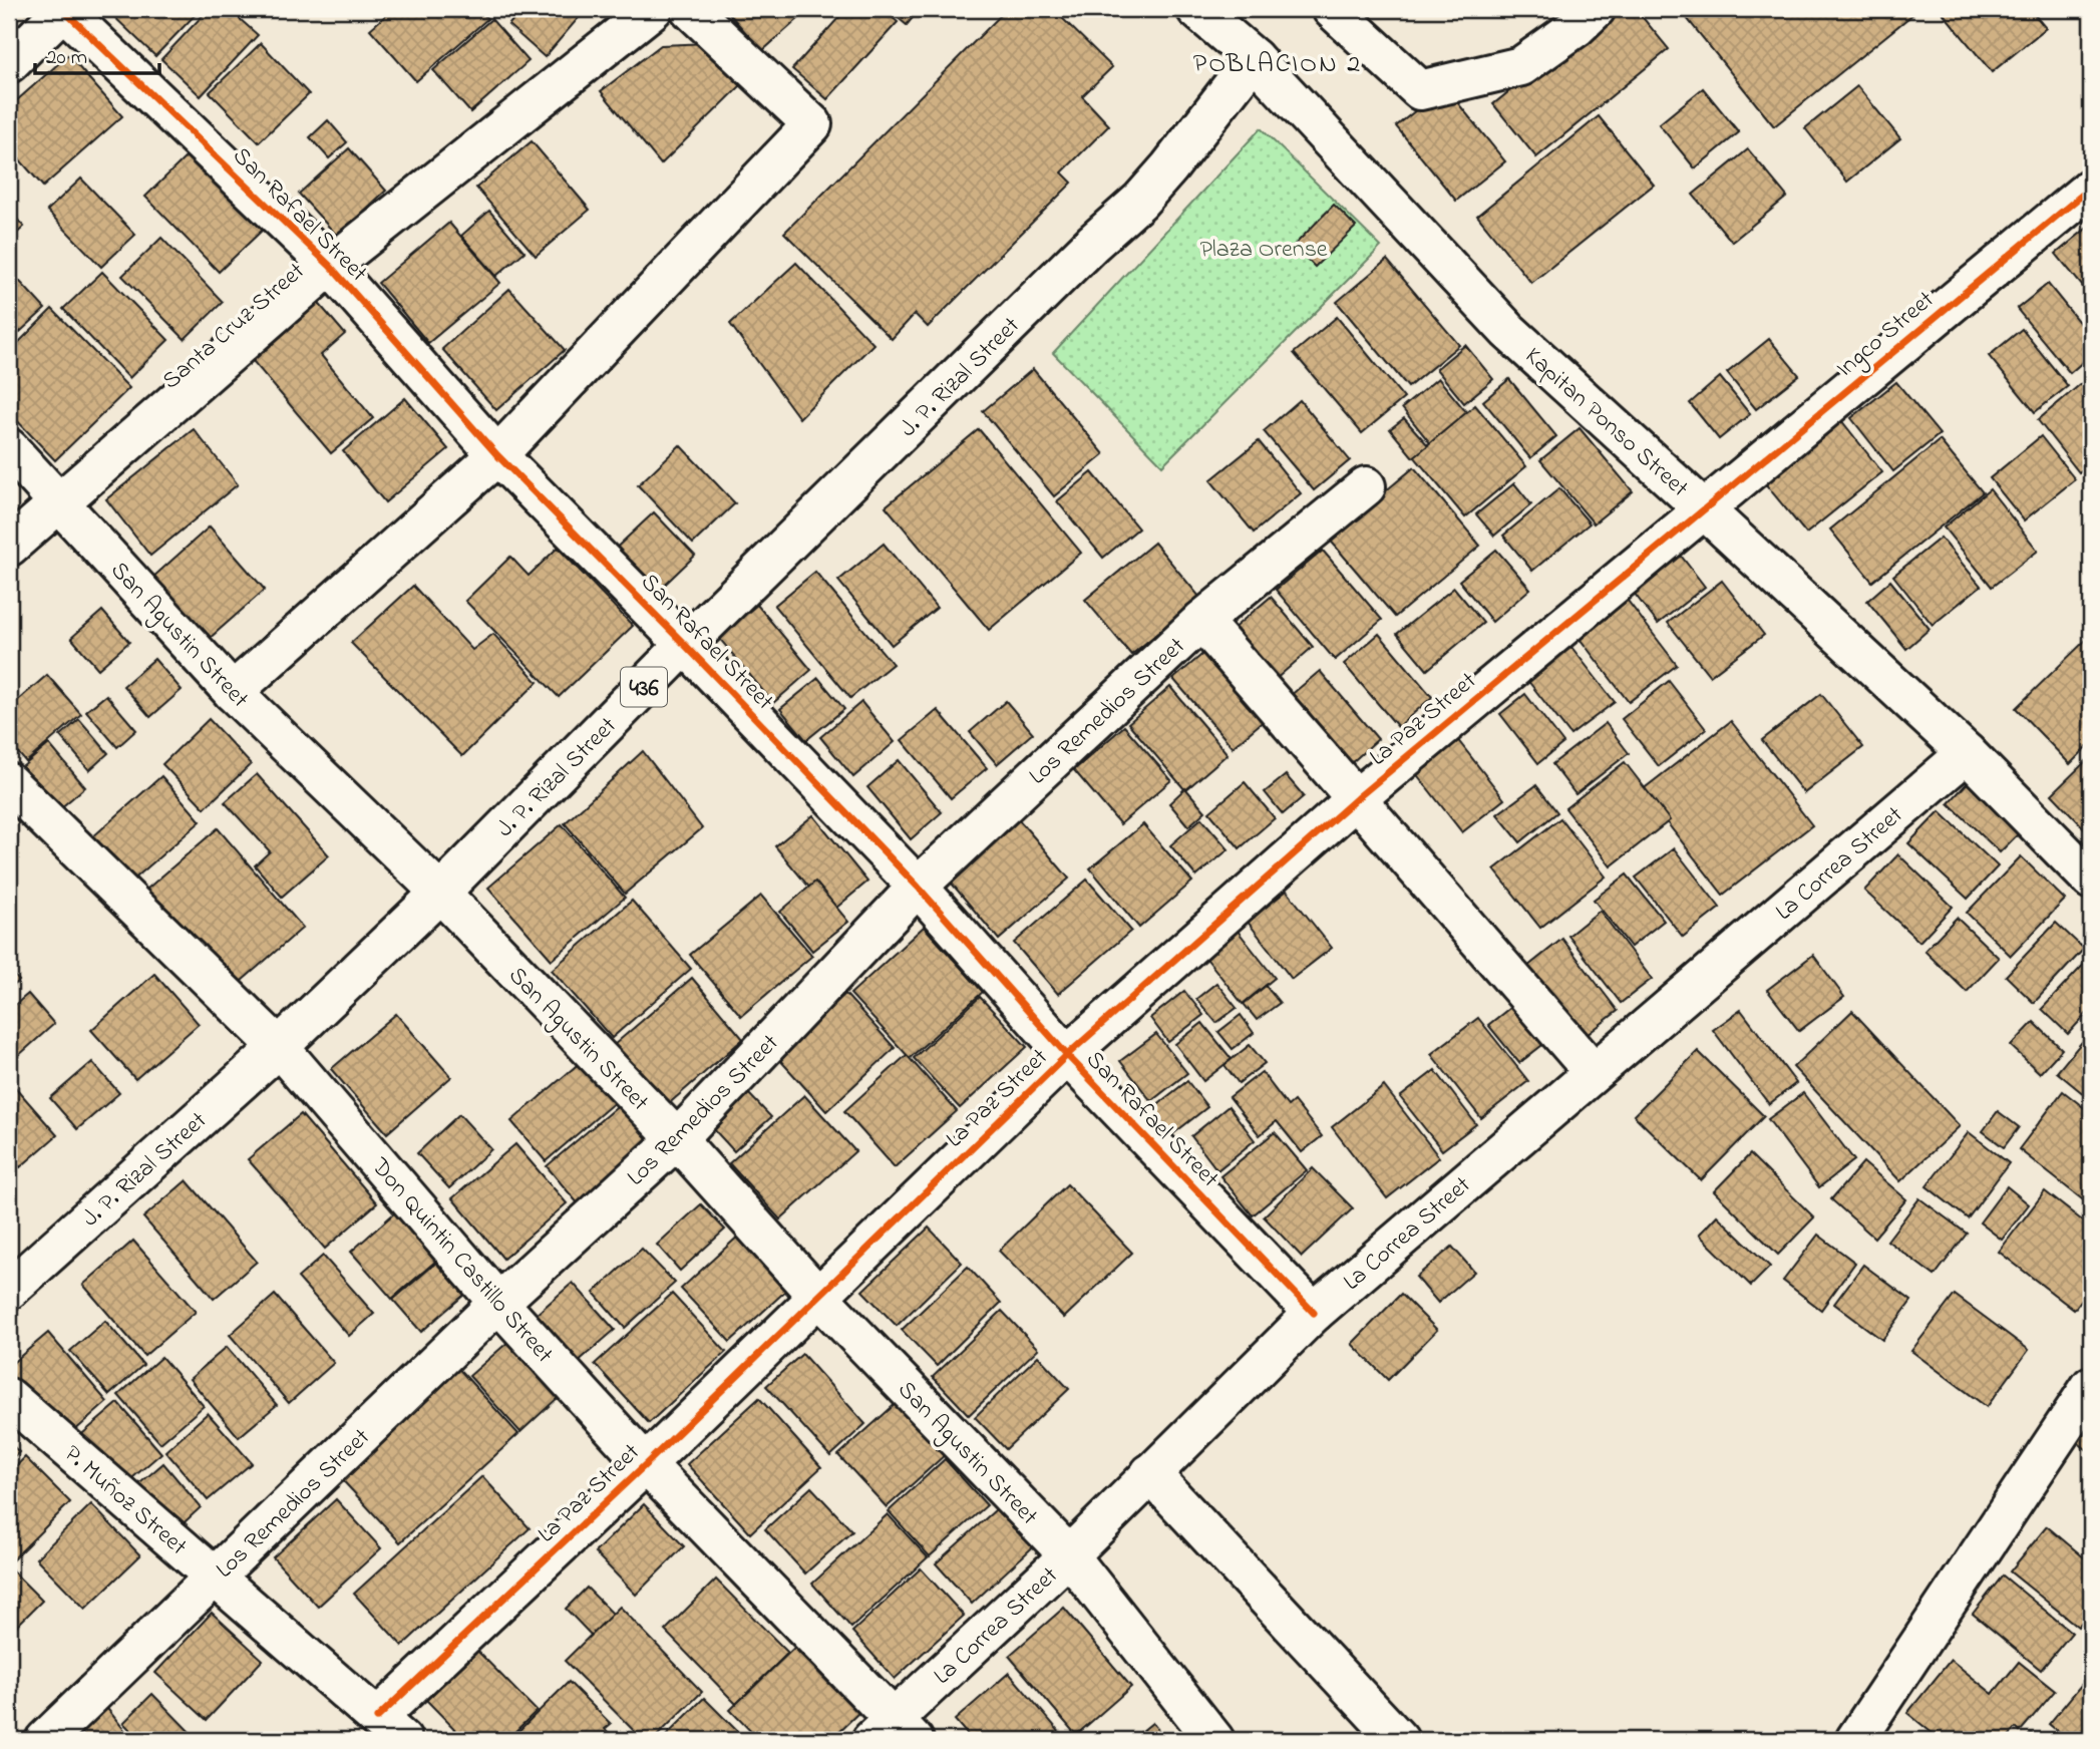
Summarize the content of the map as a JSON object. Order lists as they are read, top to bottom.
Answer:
{
  "streets": {
    "street": [
      "San Rafael Street",
      "Santa Cruz Street",
      "Ingco Street",
      "J. P. Rizal Street",
      "Kapitan Ponso Street",
      "San Agustin Street",
      "436",
      "Los Remedios Street",
      "La Paz Street",
      "La Correa Street",
      "Don Quintin Castillo Street",
      "P. Muñoz Street"
    ]
  },
  "crossings": [
    ["San Rafael Street", "Santa Cruz Street"],
    ["San Rafael Street", "J. P. Rizal Street"],
    ["San Rafael Street", "Los Remedios Street"],
    ["San Rafael Street", "La Paz Street"],
    ["San Rafael Street", "La Correa Street"],
    ["Santa Cruz Street", "San Agustin Street"],
    ["Ingco Street", "Kapitan Ponso Street"],
    ["Ingco Street", "La Paz Street"],
    ["J. P. Rizal Street", "Kapitan Ponso Street"],
    ["J. P. Rizal Street", "San Agustin Street"],
    ["J. P. Rizal Street", "Don Quintin Castillo Street"],
    ["Kapitan Ponso Street", "La Paz Street"],
    ["Kapitan Ponso Street", "La Correa Street"],
    ["San Agustin Street", "Los Remedios Street"],
    ["San Agustin Street", "La Paz Street"],
    ["San Agustin Street", "La Correa Street"],
    ["Los Remedios Street", "Don Quintin Castillo Street"],
    ["Los Remedios Street", "P. Muñoz Street"],
    ["La Paz Street", "Don Quintin Castillo Street"],
    ["La Paz Street", "P. Muñoz Street"],
    ["La Correa Street", "Don Quintin Castillo Street"]
  ],
  "districts": ["POBLACION 2"],
  "parks": ["Plaza Orense"],
  "scale_bar": "20 m"
}
